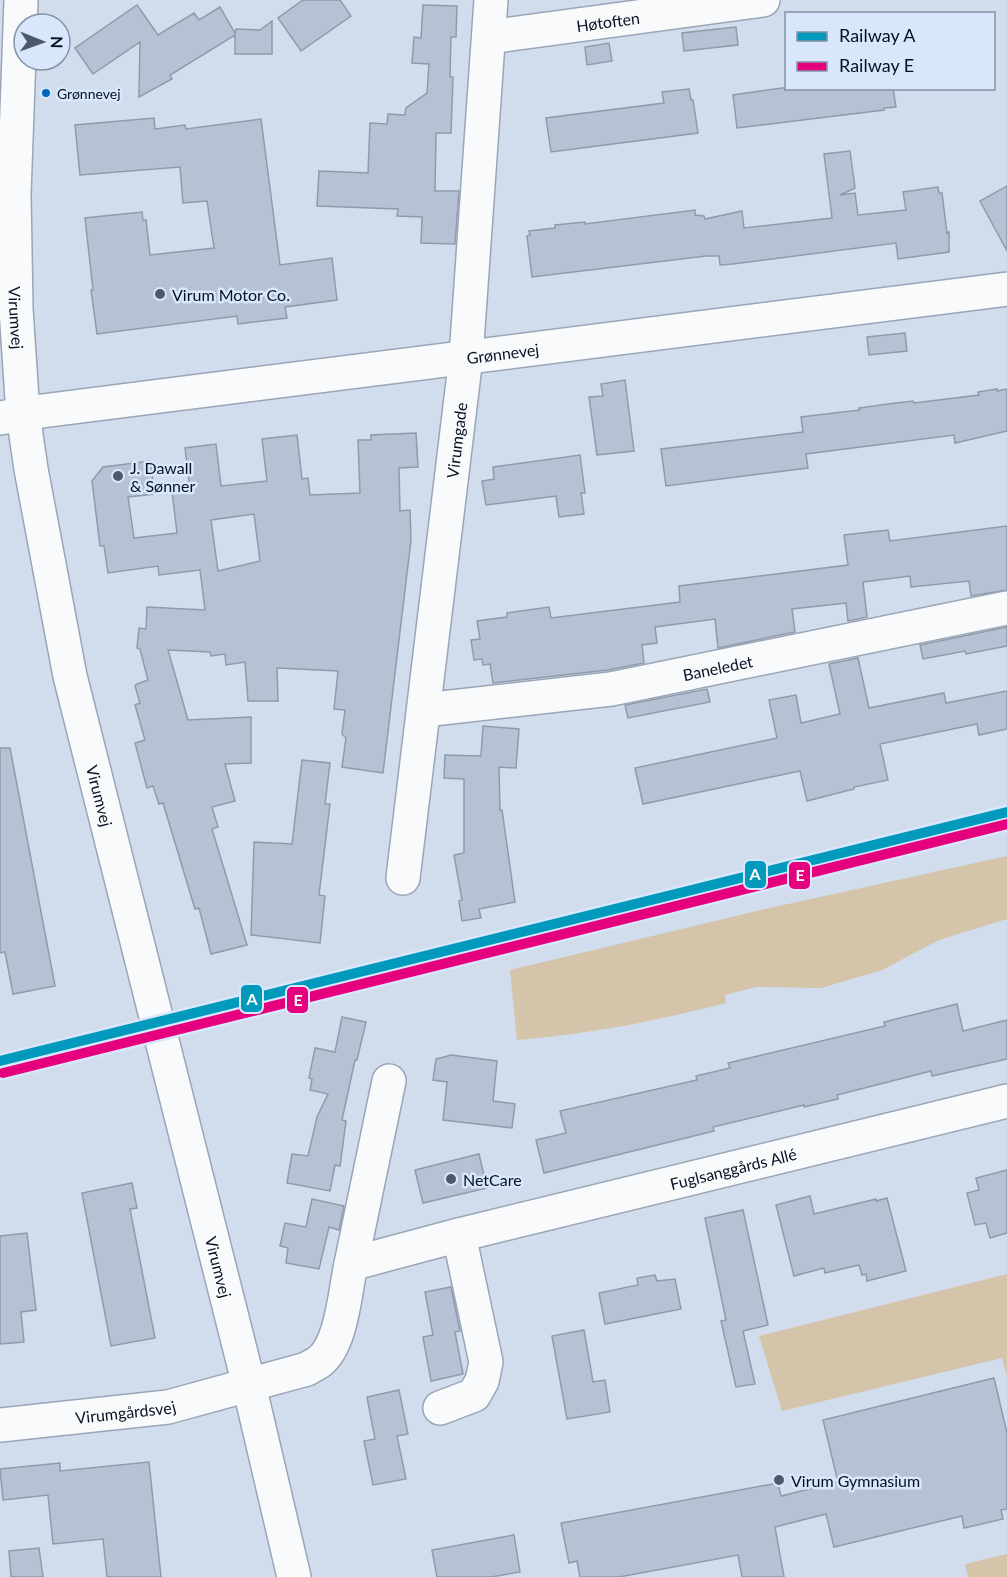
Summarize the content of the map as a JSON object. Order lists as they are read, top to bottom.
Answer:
{
  "streets": {
    "street": [
      "Høtoften",
      "Virumvej",
      "Grønnevej",
      "Virumgade",
      "Baneledet",
      "Fuglsanggårds Allé",
      "Virumgårdsvej"
    ]
  },
  "crossings": [
    ["Høtoften", "Virumgade"],
    ["Virumvej", "Grønnevej"],
    ["Virumvej", "Virumgårdsvej"],
    ["Grønnevej", "Virumgade"],
    ["Virumgade", "Baneledet"]
  ],
  "places": [
    "Grønnevej",
    "Virum Motor Co.",
    "J. Dawall & Sønner",
    "NetCare",
    "Virum Gymnasium"
  ],
  "lines": ["rail line A", "rail line E"],
  "legend": ["Railway A", "Railway E"],
  "north": "right"
}
